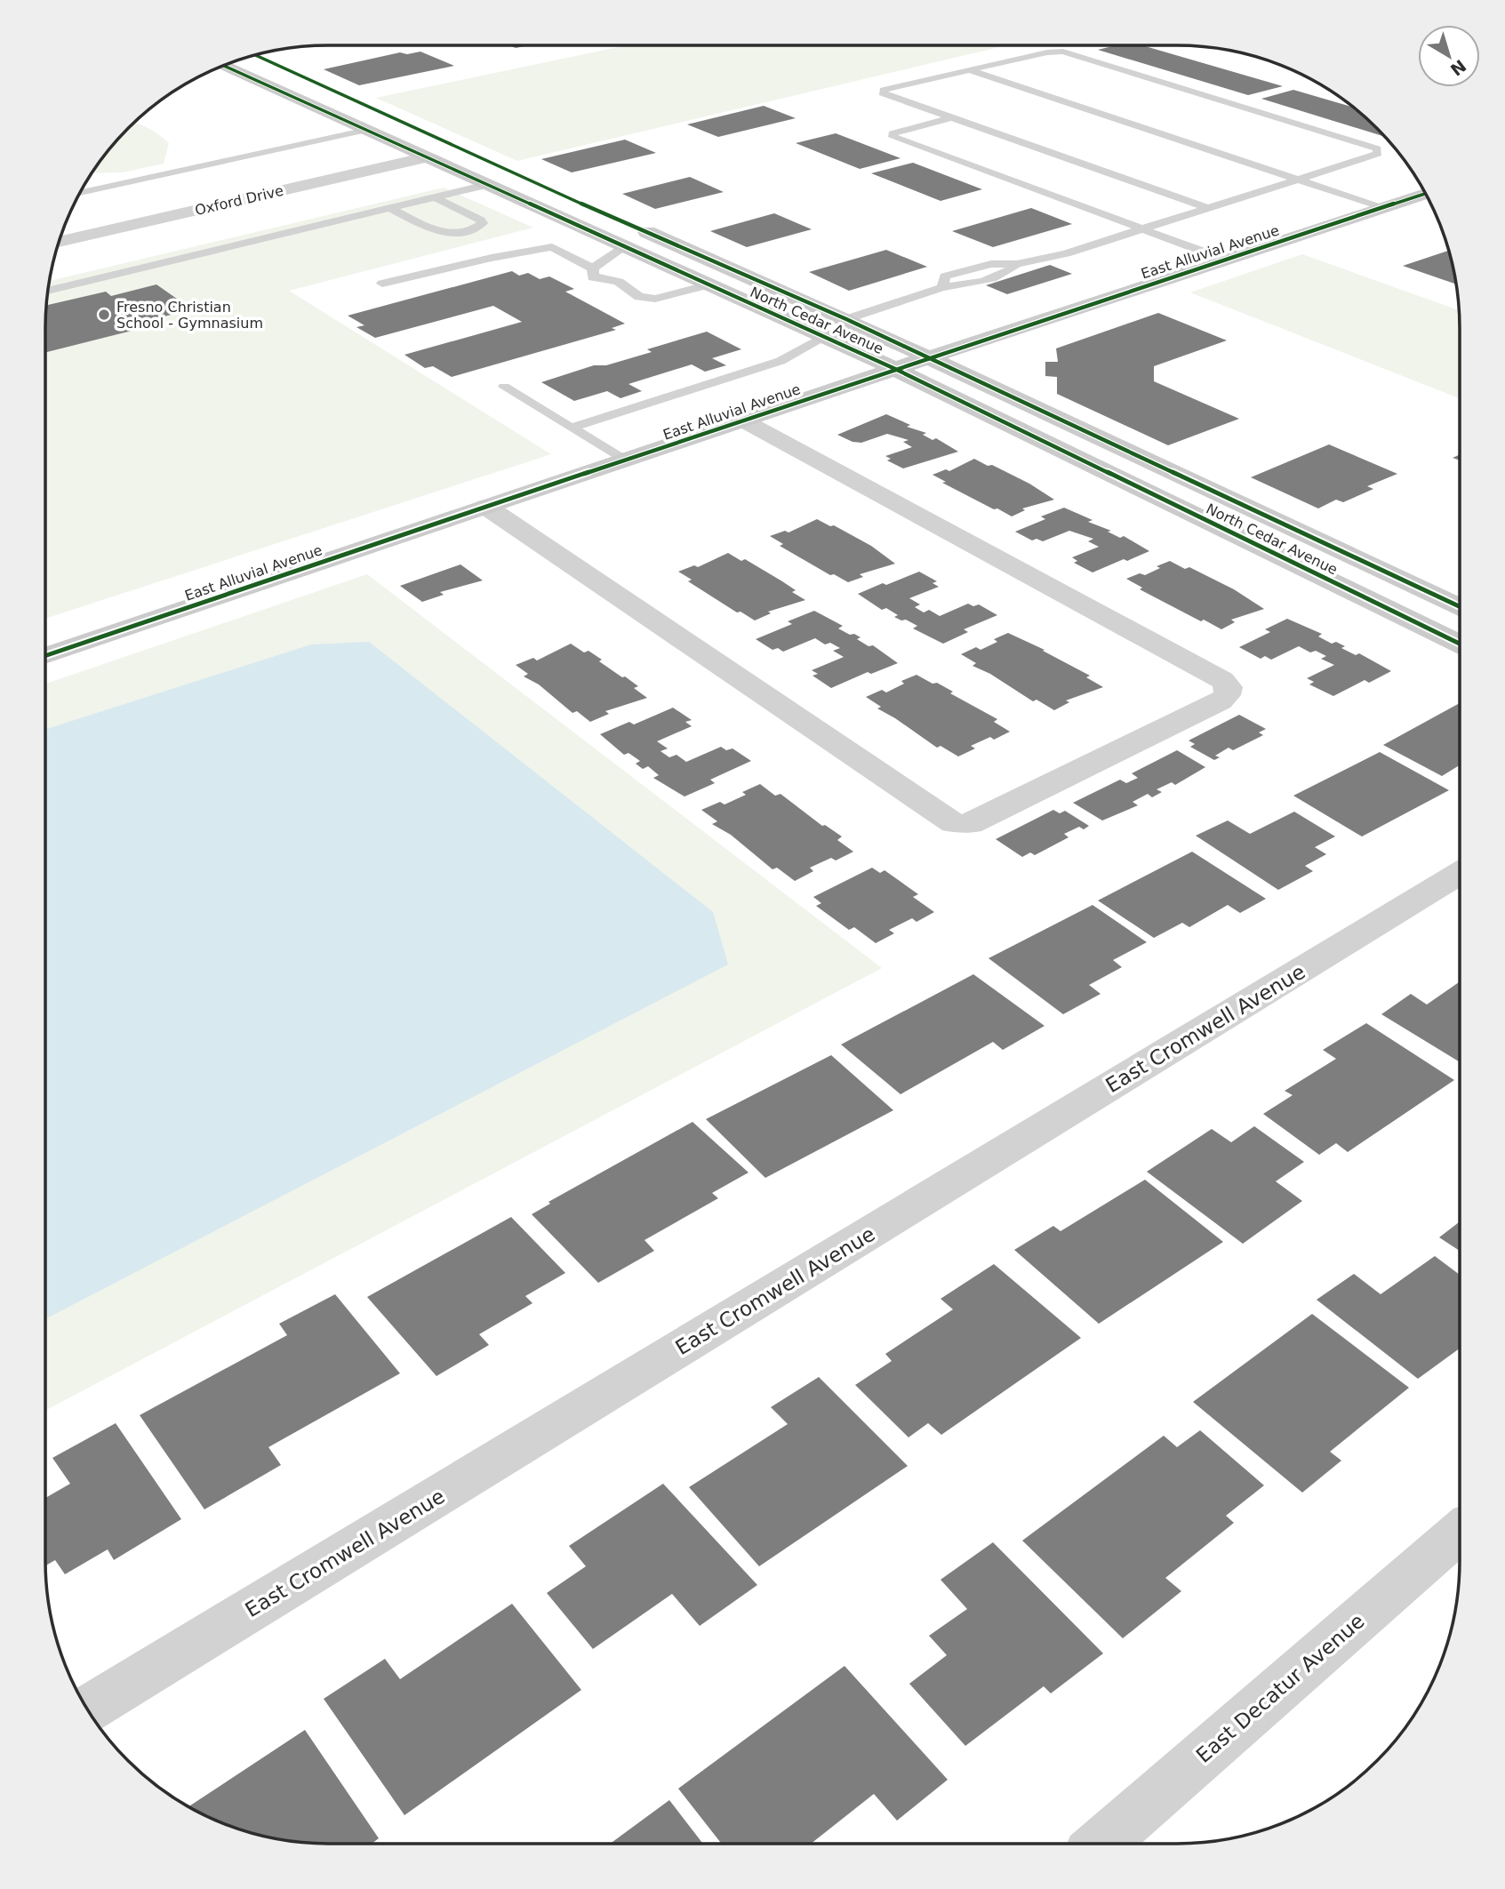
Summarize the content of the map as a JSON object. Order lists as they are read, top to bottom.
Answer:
{
  "streets": {
    "main road": ["East Alluvial Avenue", "North Cedar Avenue"],
    "street": ["Oxford Drive", "East Cromwell Avenue", "East Decatur Avenue"]
  },
  "crossings": [
    ["Oxford Drive", "North Cedar Avenue"],
    ["East Alluvial Avenue", "North Cedar Avenue"]
  ],
  "places": ["Fresno Christian School - Gymnasium"],
  "north": "bottom right"
}
